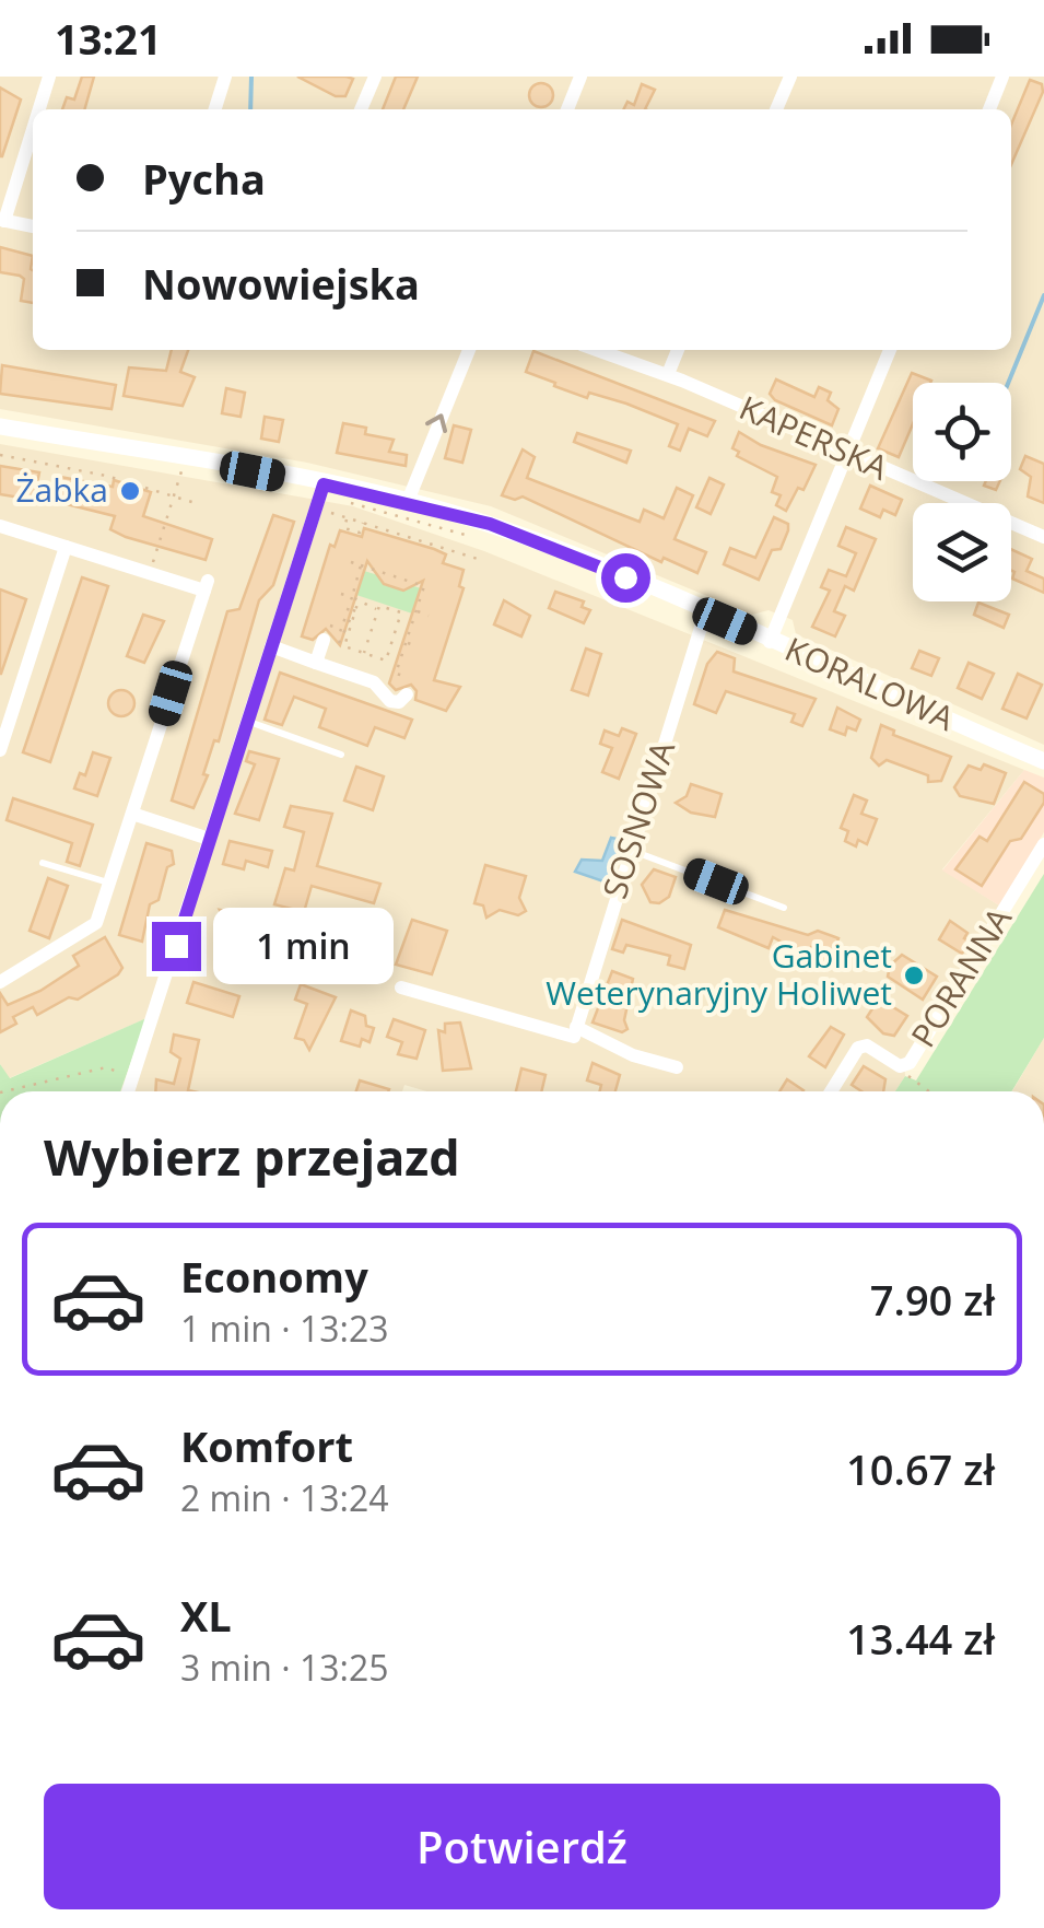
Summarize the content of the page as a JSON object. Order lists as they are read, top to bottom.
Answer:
{
  "streets": {
    "street": [
      "KAPERSKA",
      "KORALOWA",
      "SOSNOWA",
      "PORANNA"
    ]
  },
  "crossings": [
    ["KORALOWA", "SOSNOWA"]
  ],
  "places": ["Żabka", "Gabinet Weterynaryjny Holiwet"],
  "page": {
    "status": "13:21",
    "banner": ["Pycha", "Nowowiejska"],
    "bubble": "1 min",
    "heading": "Wybierz przejazd",
    "list": [
      {
        "name": "Economy",
        "note": "1 min · 13:23",
        "value": "7.90 zł"
      },
      {
        "name": "Komfort",
        "note": "2 min · 13:24",
        "value": "10.67 zł"
      },
      {
        "name": "XL",
        "note": "3 min · 13:25",
        "value": "13.44 zł"
      }
    ],
    "buttons": "Potwierdź"
  }
}
